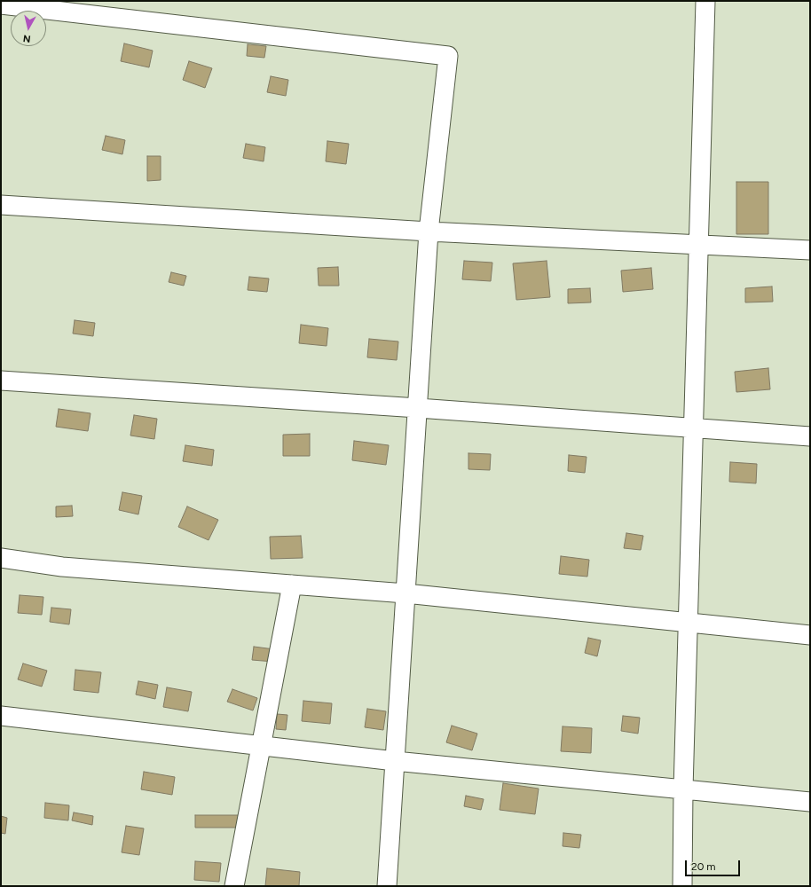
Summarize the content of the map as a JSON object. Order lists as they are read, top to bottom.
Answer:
{
  "scale_bar": "20 m",
  "north": "bottom"
}
